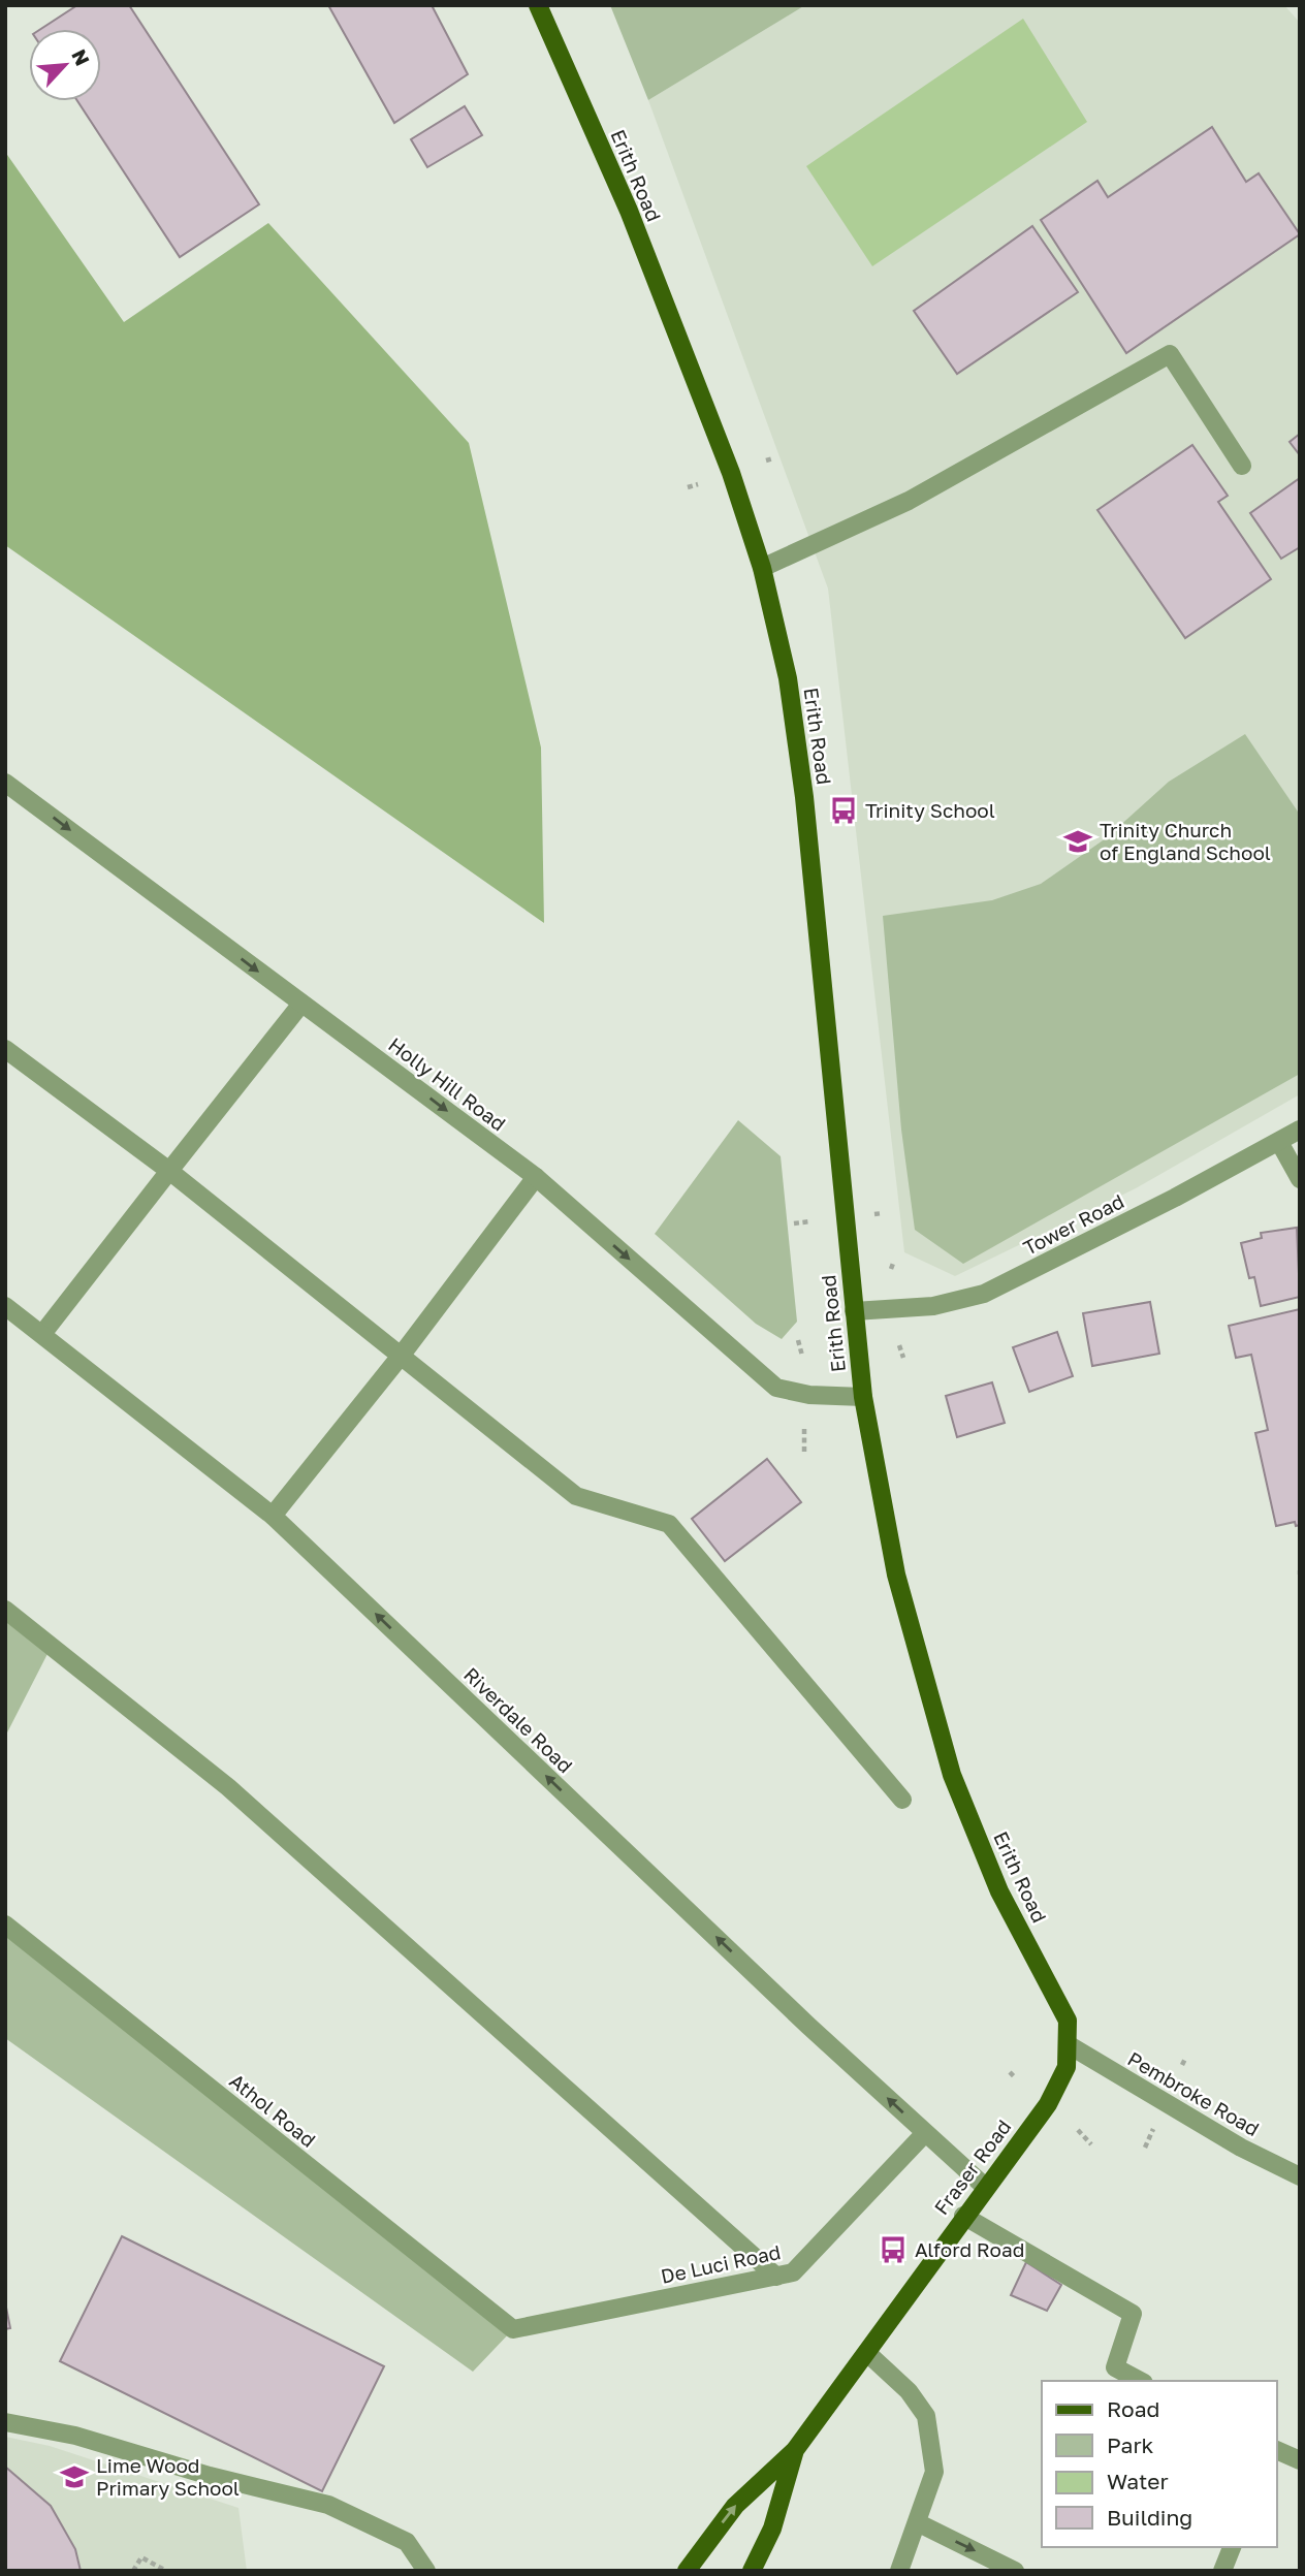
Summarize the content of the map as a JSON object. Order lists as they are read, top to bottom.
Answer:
{
  "streets": {
    "main road": ["Erith Road", "Fraser Road"],
    "street": [
      "Holly Hill Road",
      "Tower Road",
      "Riverdale Road",
      "Pembroke Road",
      "Athol Road",
      "De Luci Road"
    ]
  },
  "crossings": [
    ["Erith Road", "Holly Hill Road"],
    ["Erith Road", "Tower Road"],
    ["Erith Road", "Pembroke Road"],
    ["Erith Road", "Fraser Road"],
    ["Riverdale Road", "Fraser Road"],
    ["Riverdale Road", "De Luci Road"],
    ["Pembroke Road", "Fraser Road"],
    ["Athol Road", "De Luci Road"]
  ],
  "one_way": ["Holly Hill Road", "Riverdale Road"],
  "places": {
    "bus stop": ["Trinity School", "Alford Road"],
    "school or university": ["Trinity Church of England School", "Lime Wood Primary School"]
  },
  "legend": [
    "Road",
    "Park",
    "Water",
    "Building"
  ],
  "north": "top right"
}
